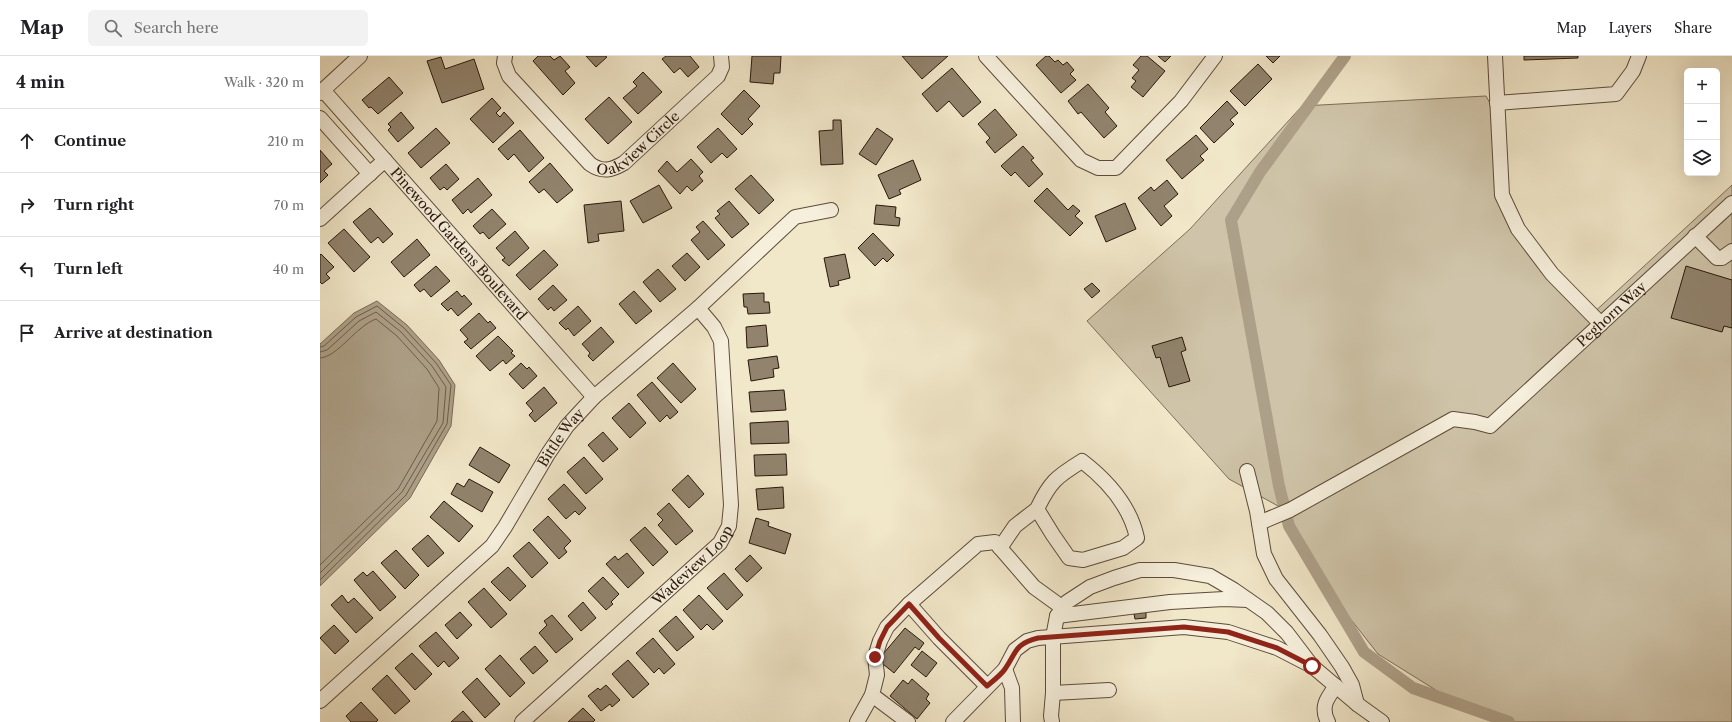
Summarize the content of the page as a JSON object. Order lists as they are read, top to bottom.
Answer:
{
  "streets": {
    "street": [
      "Oakview Circle",
      "Pinewood Gardens Boulevard",
      "Peghorn Way",
      "Bittle Way",
      "Wadeview Loop"
    ]
  },
  "crossings": [
    ["Pinewood Gardens Boulevard", "Bittle Way"],
    ["Bittle Way", "Wadeview Loop"]
  ],
  "page": {
    "header": "Map",
    "search": "Search here",
    "nav": ["Map", "Layers", "Share"],
    "heading": ["4 min", "Walk · 320 m"],
    "map_buttons": ["+", "−"],
    "list": [
      ["Continue", "210 m"],
      ["Turn right", "70 m"],
      ["Turn left", "40 m"],
      "Arrive at destination"
    ]
  }
}
